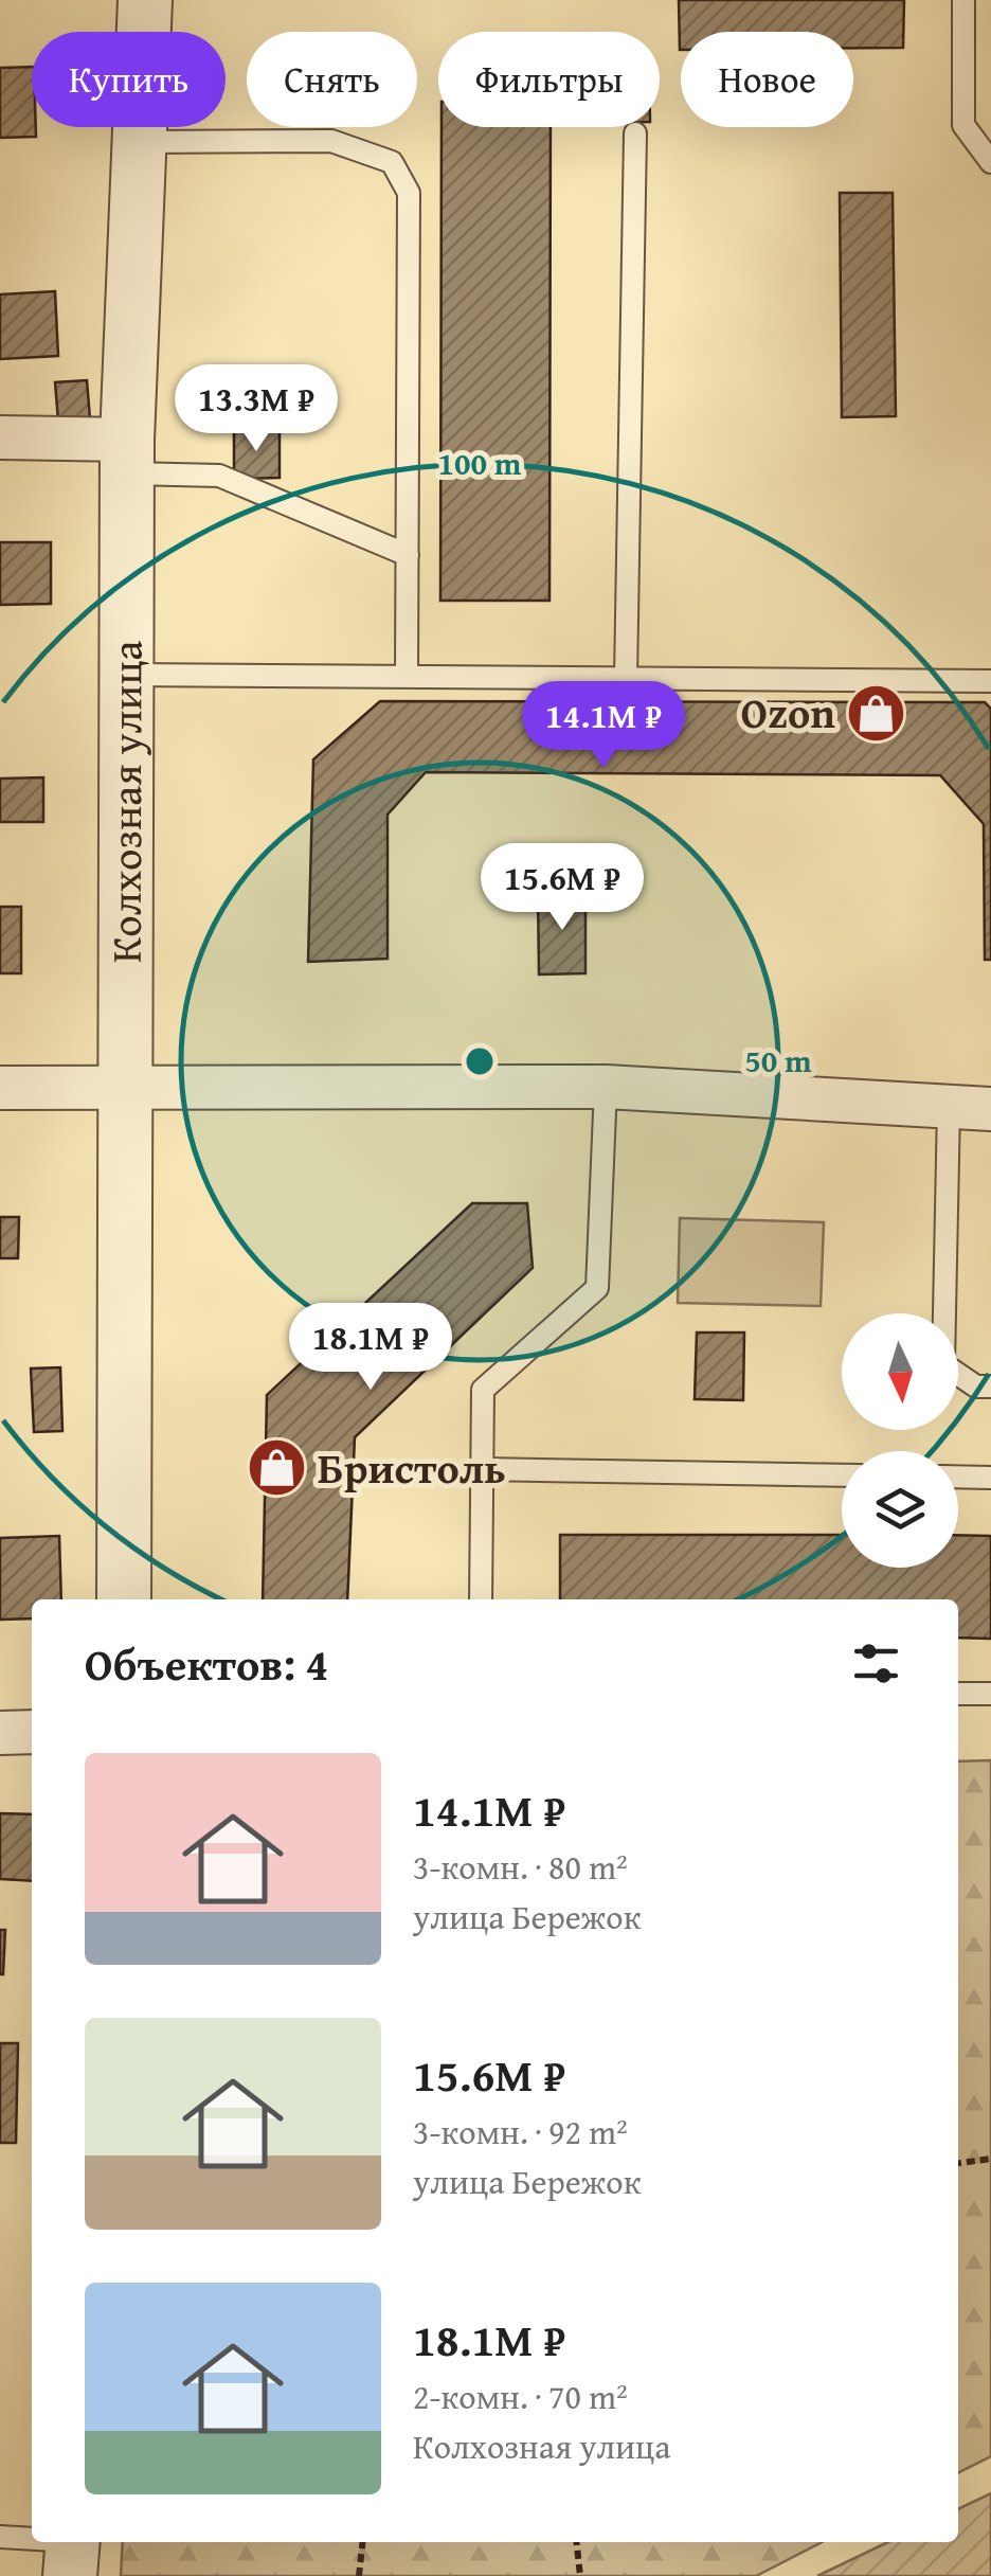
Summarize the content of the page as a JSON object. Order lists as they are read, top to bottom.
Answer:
{
  "streets": {
    "street": ["Колхозная улица"]
  },
  "places": {
    "shop": ["Ozon", "Бристоль"]
  },
  "north": "bottom",
  "page": {
    "chip": [
      "Купить",
      "Снять",
      "Фильтры",
      "Новое"
    ],
    "price": [
      "13.3M ₽",
      "14.1M ₽",
      "15.6M ₽",
      "18.1M ₽"
    ],
    "heading": "Объектов: 4",
    "list": [
      {
        "name": "14.1M ₽",
        "note": "3-комн. · 80 m² · улица Бережок"
      },
      {
        "name": "15.6M ₽",
        "note": "3-комн. · 92 m² · улица Бережок"
      },
      {
        "name": "18.1M ₽",
        "note": "2-комн. · 70 m² · Колхозная улица"
      }
    ]
  },
  "rings": ["100 m", "50 m"]
}
